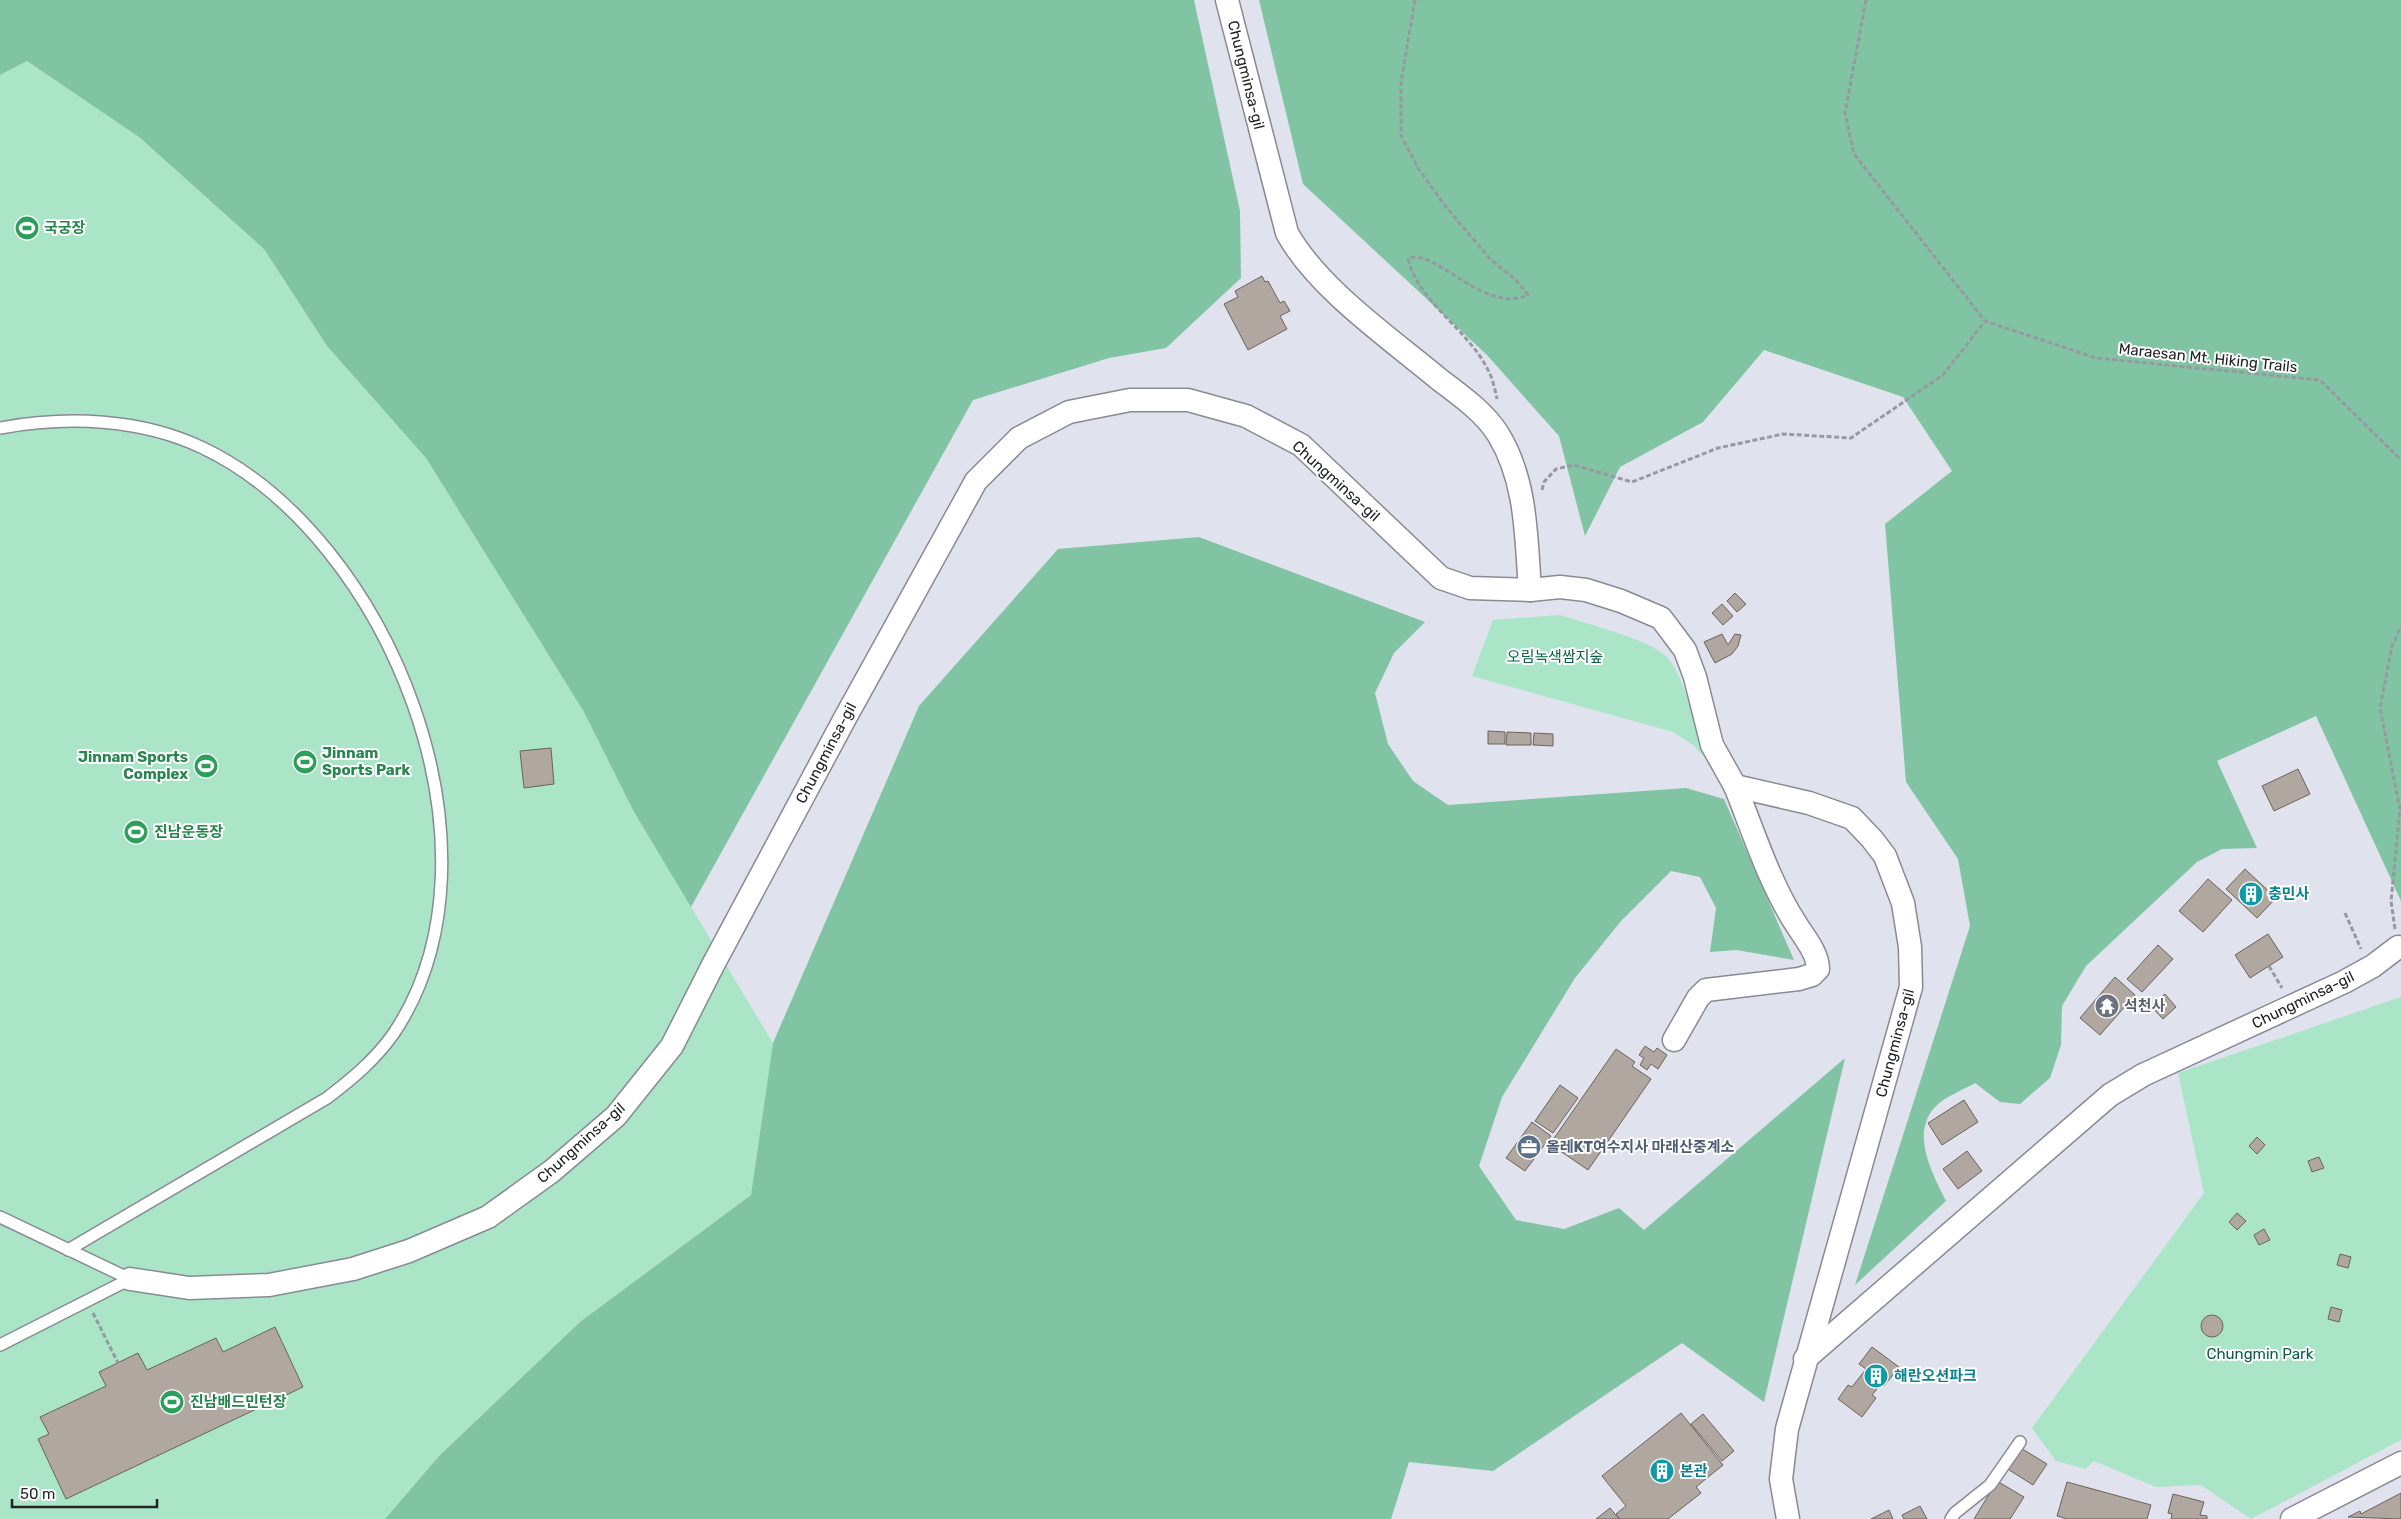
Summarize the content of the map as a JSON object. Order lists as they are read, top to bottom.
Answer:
{
  "streets": {
    "street": ["Chungminsa-gil"],
    "path": ["Maraesan Mt. Hiking Trails"]
  },
  "parks": ["오림녹색쌈지숲", "Chungmin Park"],
  "places": {
    "sports": [
      "국궁장",
      "Jinnam Sports Park",
      "Jinnam Sports Complex",
      "진남운동장",
      "진남배드민턴장"
    ],
    "building": ["충민사", "해란오션파크", "본관"],
    "temple": ["석천사"],
    "office": ["올레KT여수지사 마래산중계소"]
  },
  "scale_bar": "50 m"
}
